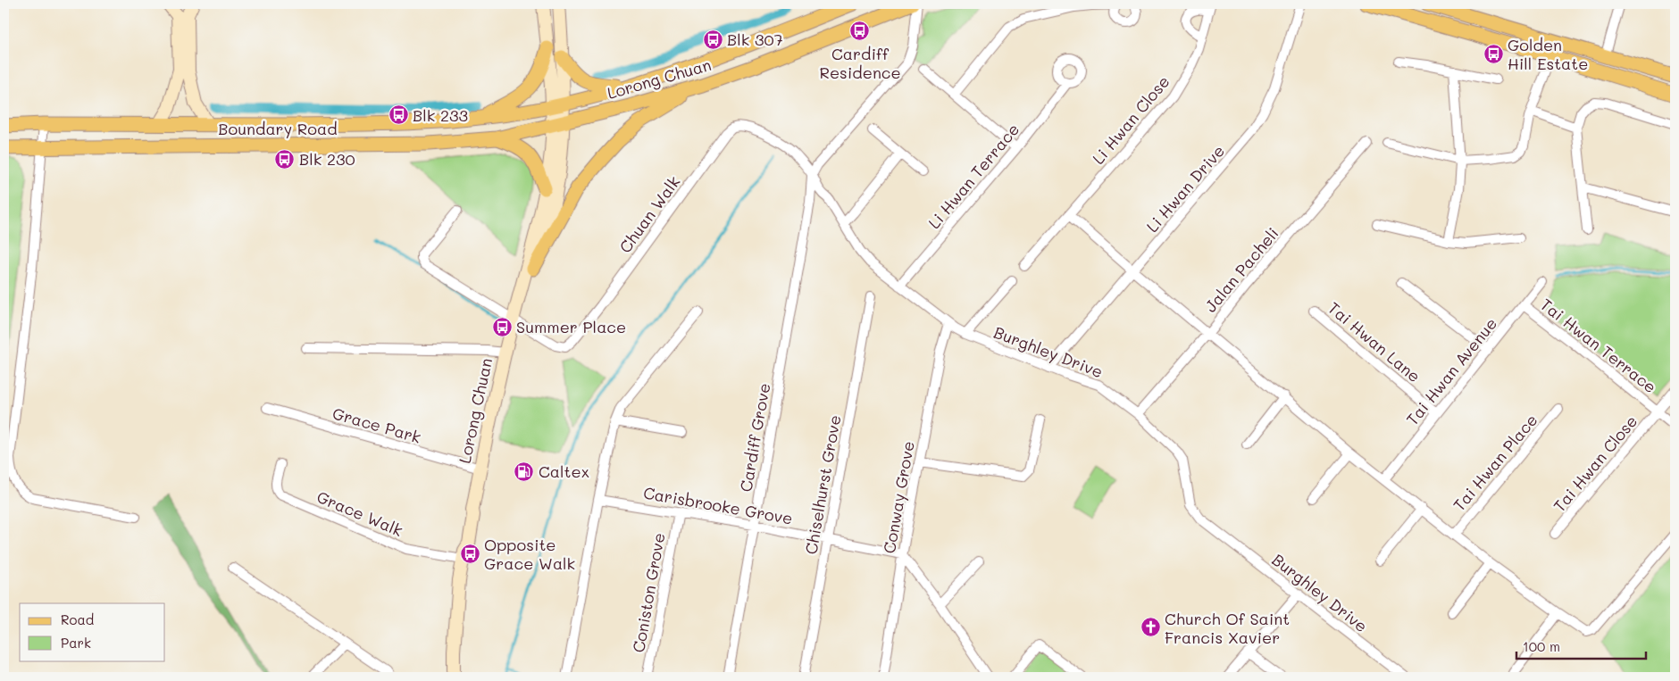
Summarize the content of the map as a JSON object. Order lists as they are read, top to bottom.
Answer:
{
  "streets": {
    "main road": ["Lorong Chuan", "Boundary Road"],
    "street": [
      "Li Hwan Close",
      "Li Hwan Terrace",
      "Li Hwan Drive",
      "Chuan Walk",
      "Jalan Pacheli",
      "Tai Hwan Lane",
      "Tai Hwan Terrace",
      "Burghley Drive",
      "Tai Hwan Avenue",
      "Grace Park",
      "Cardiff Grove",
      "Tai Hwan Place",
      "Tai Hwan Close",
      "Chiselhurst Grove",
      "Conway Grove",
      "Carisbrooke Grove",
      "Grace Walk",
      "Coniston Grove"
    ]
  },
  "crossings": [
    ["Lorong Chuan", "Boundary Road"],
    ["Lorong Chuan", "Chuan Walk"],
    ["Lorong Chuan", "Grace Park"],
    ["Lorong Chuan", "Grace Walk"],
    ["Li Hwan Terrace", "Burghley Drive"],
    ["Li Hwan Drive", "Burghley Drive"],
    ["Chuan Walk", "Burghley Drive"],
    ["Chuan Walk", "Cardiff Grove"],
    ["Jalan Pacheli", "Burghley Drive"],
    ["Tai Hwan Lane", "Tai Hwan Avenue"],
    ["Tai Hwan Terrace", "Tai Hwan Avenue"],
    ["Tai Hwan Terrace", "Tai Hwan Close"],
    ["Burghley Drive", "Cardiff Grove"],
    ["Burghley Drive", "Conway Grove"],
    ["Cardiff Grove", "Carisbrooke Grove"],
    ["Chiselhurst Grove", "Carisbrooke Grove"],
    ["Conway Grove", "Carisbrooke Grove"],
    ["Carisbrooke Grove", "Coniston Grove"]
  ],
  "places": {
    "bus stop": [
      "Cardiff Residence",
      "Blk 307",
      "Golden Hill Estate",
      "Blk 233",
      "Blk 230",
      "Summer Place",
      "Opposite Grace Walk"
    ],
    "fuel station": ["Caltex"],
    "church": ["Church Of Saint Francis Xavier"]
  },
  "legend": ["Road", "Park"],
  "scale_bar": "100 m"
}
